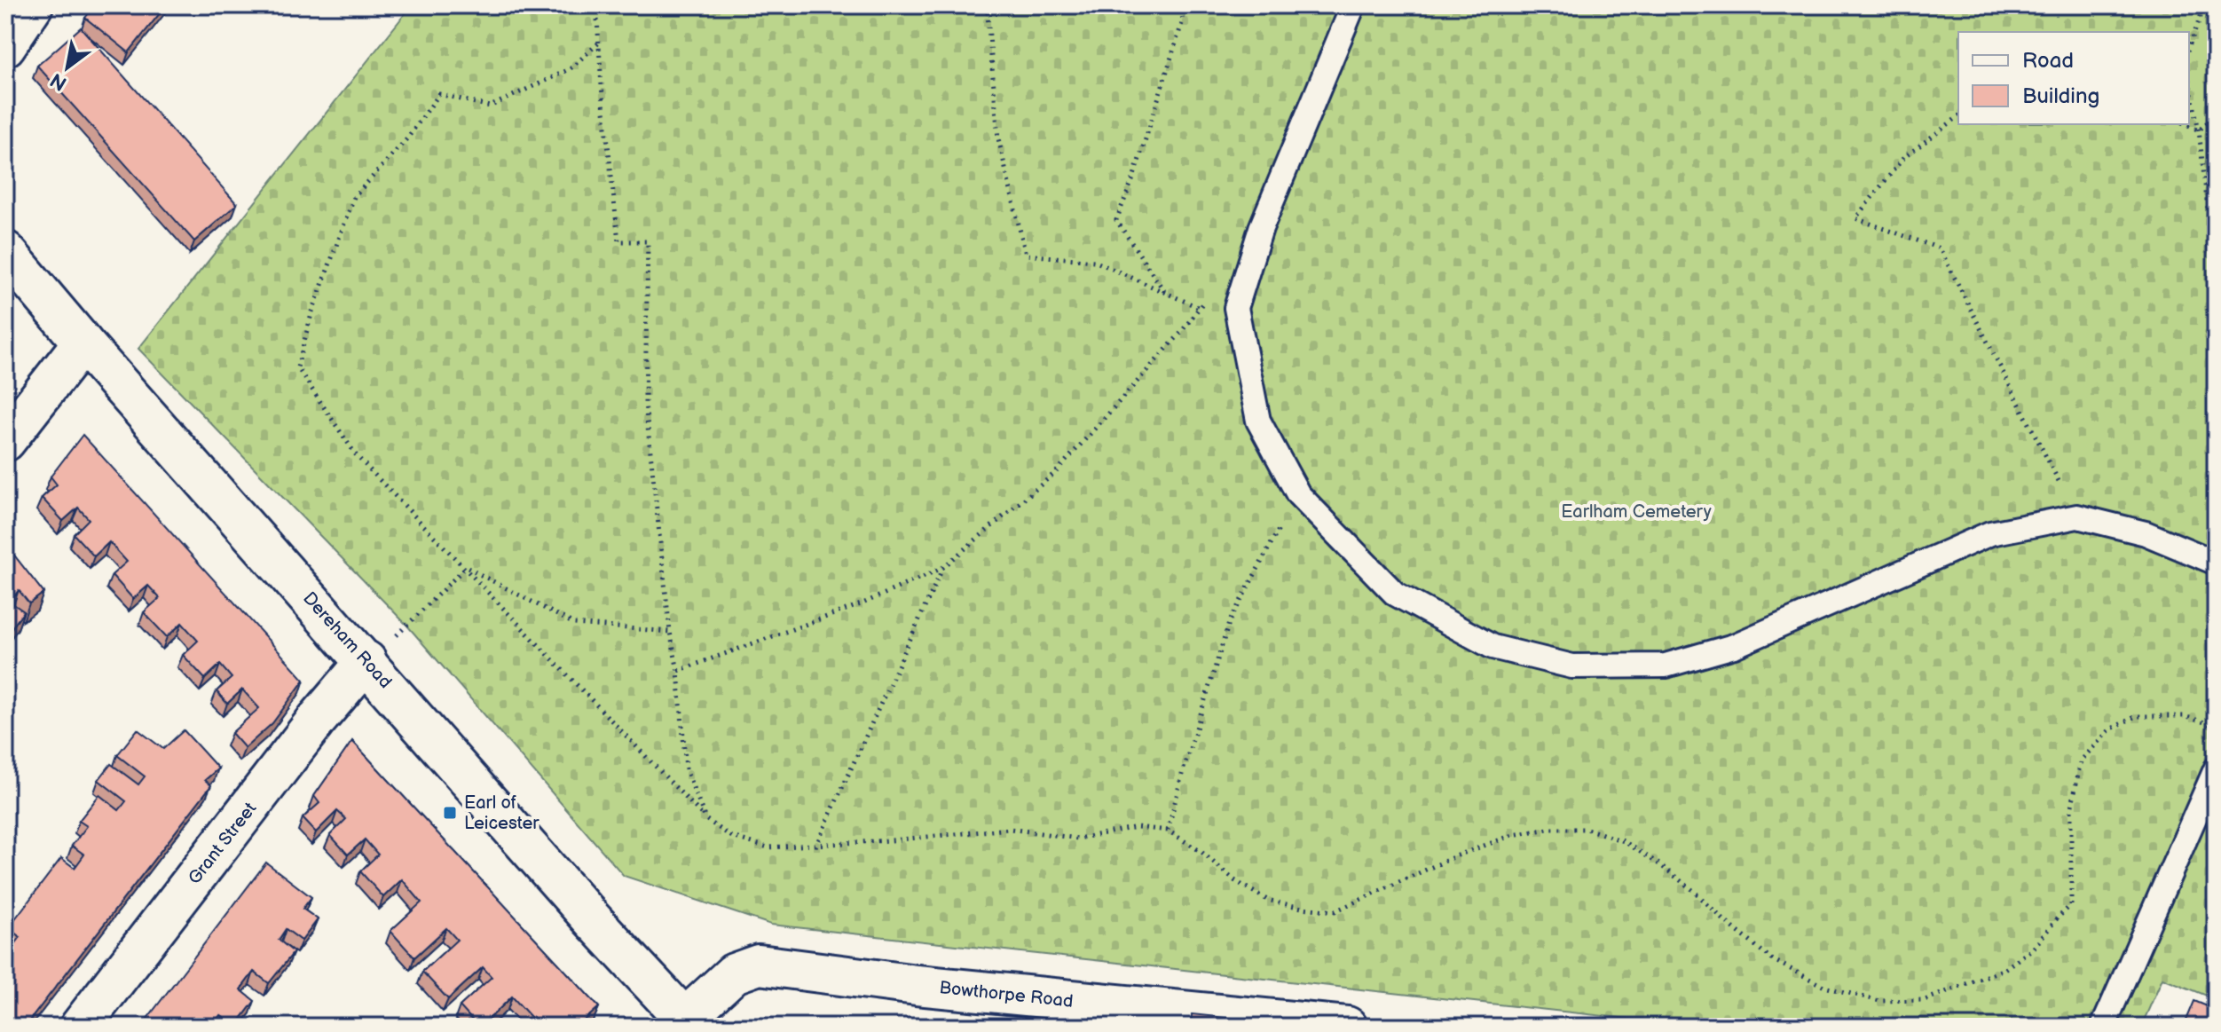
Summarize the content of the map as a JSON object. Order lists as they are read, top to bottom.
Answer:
{
  "streets": {
    "street": ["Dereham Road", "Grant Street", "Bowthorpe Road"]
  },
  "crossings": [
    ["Dereham Road", "Grant Street"],
    ["Dereham Road", "Bowthorpe Road"]
  ],
  "parks": ["Earlham Cemetery"],
  "places": {
    "transit": ["Earl of Leicester"]
  },
  "legend": ["Road", "Building"],
  "north": "bottom left"
}
